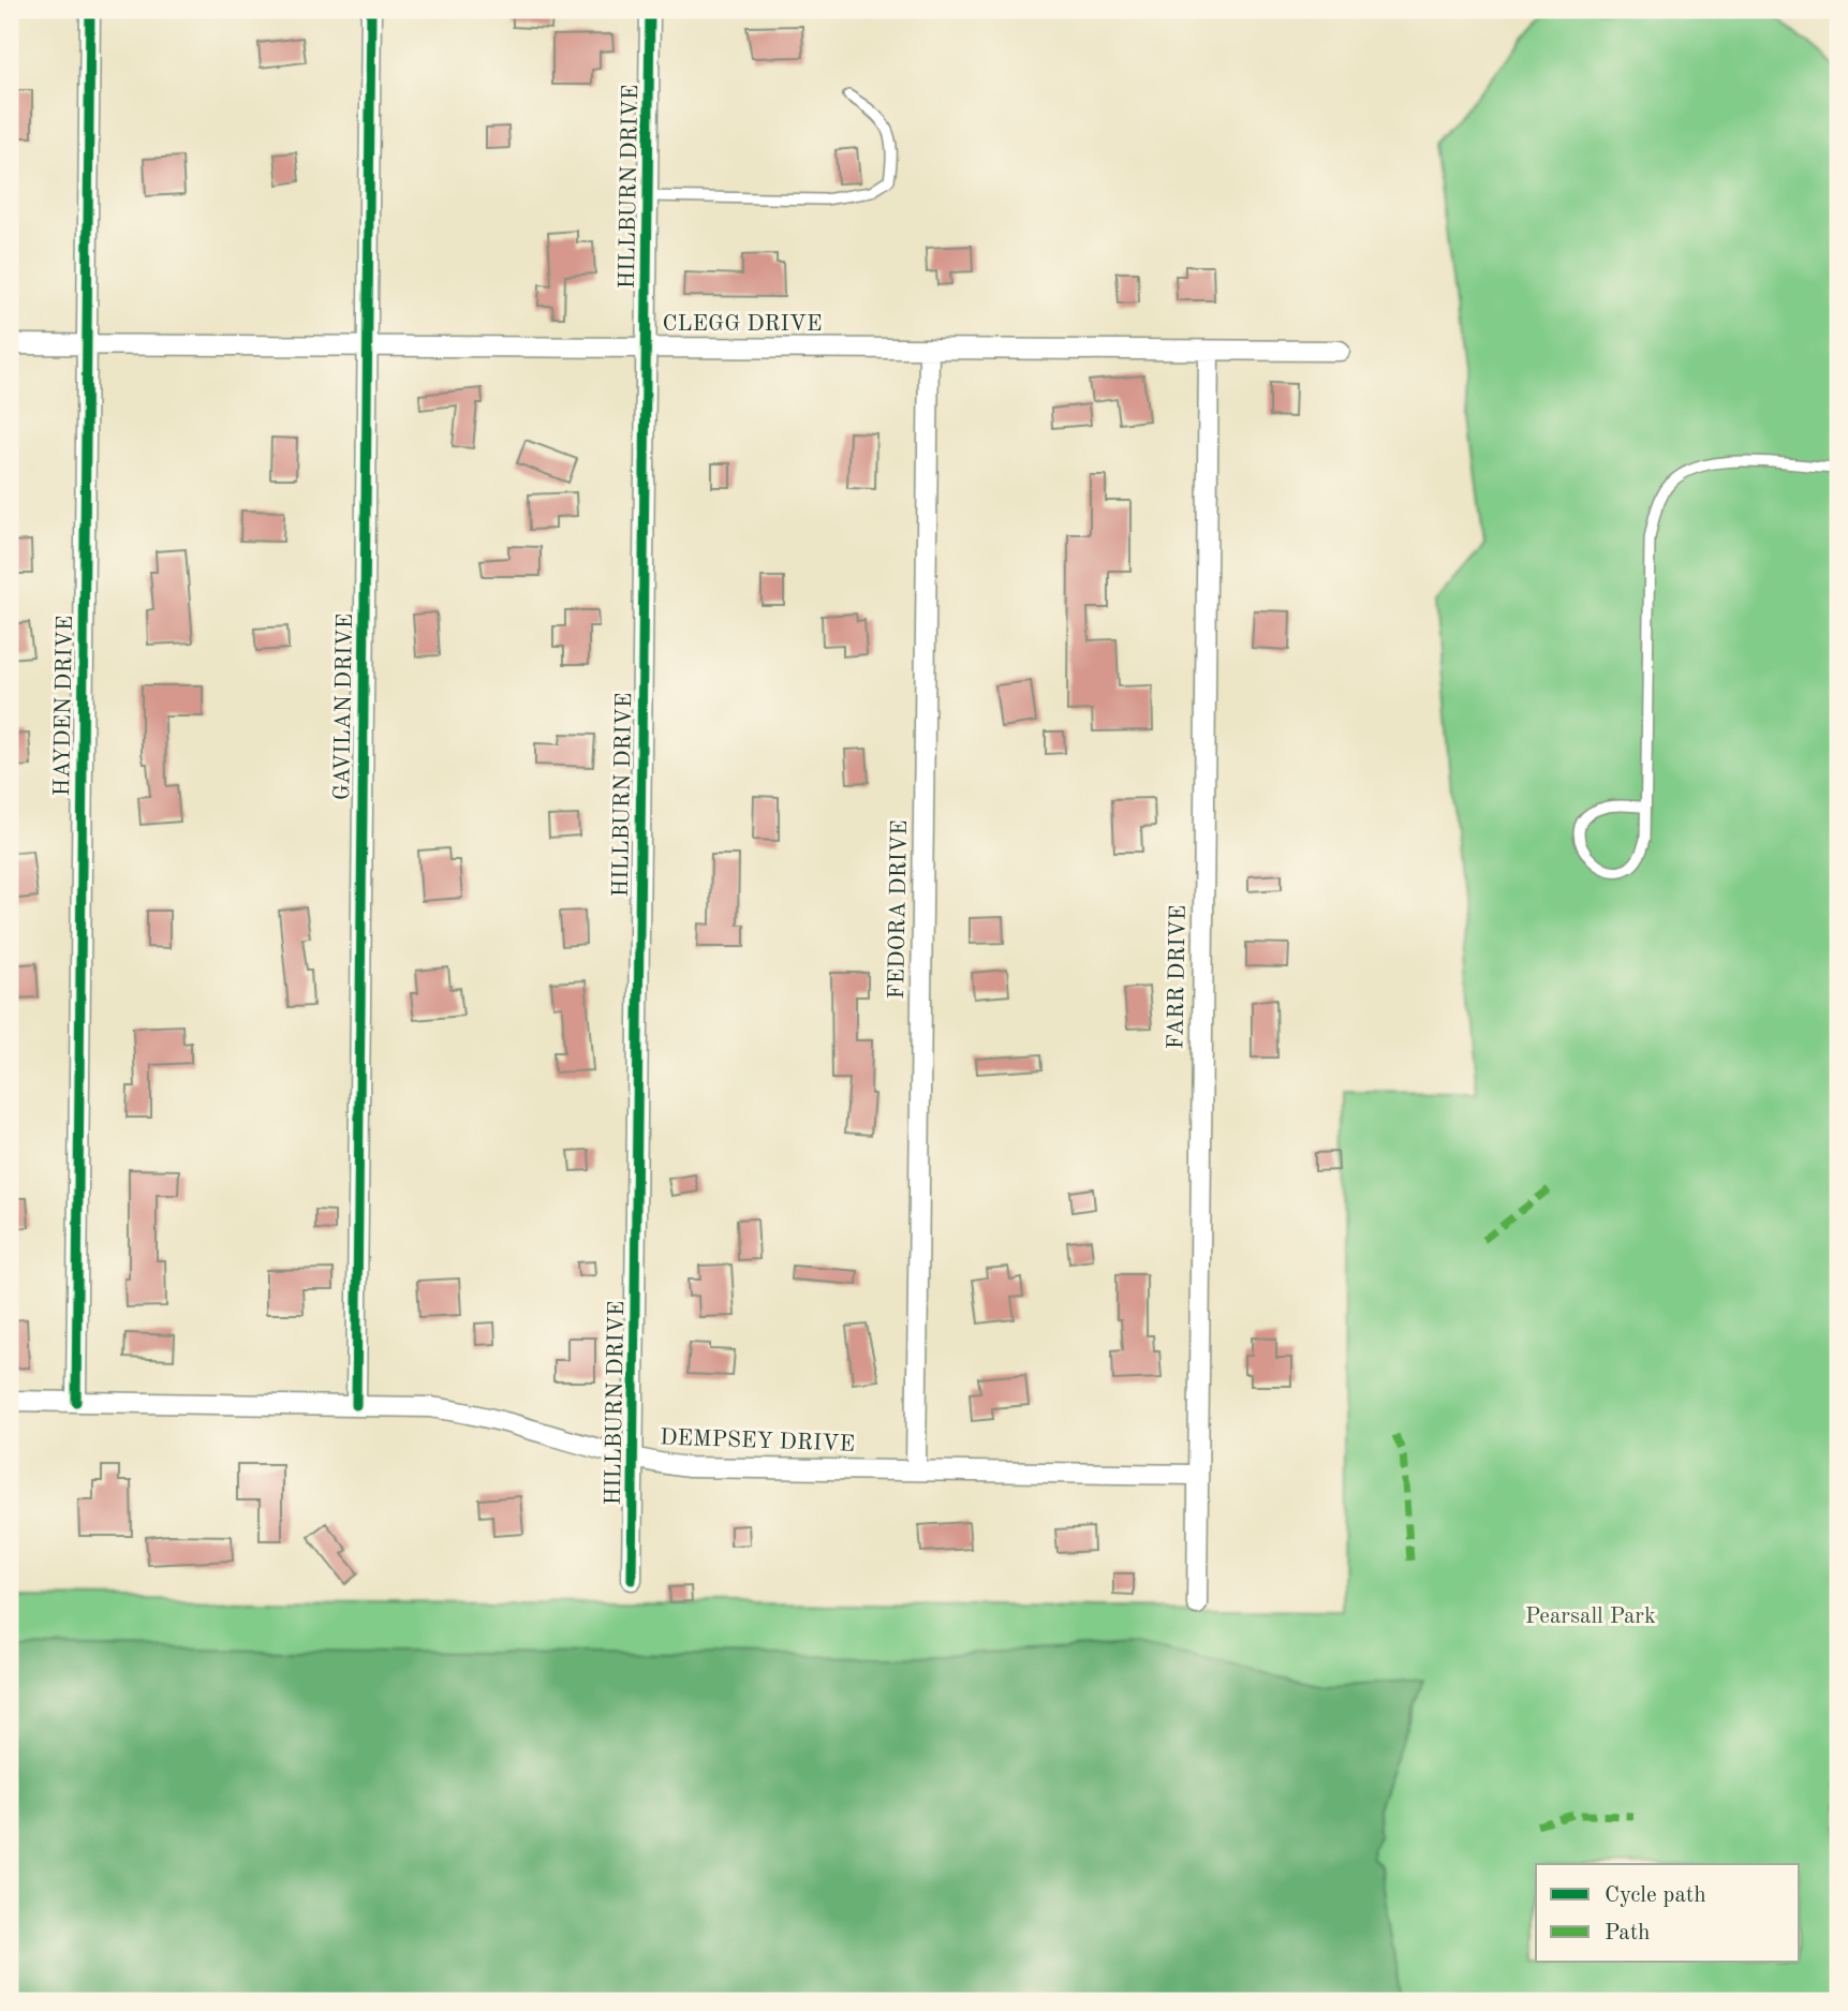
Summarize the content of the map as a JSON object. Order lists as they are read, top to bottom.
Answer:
{
  "streets": {
    "street": [
      "HILLBURN DRIVE",
      "CLEGG DRIVE",
      "HAYDEN DRIVE",
      "GAVILAN DRIVE",
      "FEDORA DRIVE",
      "FARR DRIVE",
      "DEMPSEY DRIVE"
    ]
  },
  "crossings": [
    ["HILLBURN DRIVE", "CLEGG DRIVE"],
    ["HILLBURN DRIVE", "DEMPSEY DRIVE"],
    ["CLEGG DRIVE", "HAYDEN DRIVE"],
    ["CLEGG DRIVE", "GAVILAN DRIVE"],
    ["CLEGG DRIVE", "FEDORA DRIVE"],
    ["CLEGG DRIVE", "FARR DRIVE"],
    ["HAYDEN DRIVE", "DEMPSEY DRIVE"],
    ["GAVILAN DRIVE", "DEMPSEY DRIVE"],
    ["FEDORA DRIVE", "DEMPSEY DRIVE"],
    ["FARR DRIVE", "DEMPSEY DRIVE"]
  ],
  "parks": ["Pearsall Park"],
  "legend": ["Cycle path", "Path"]
}
